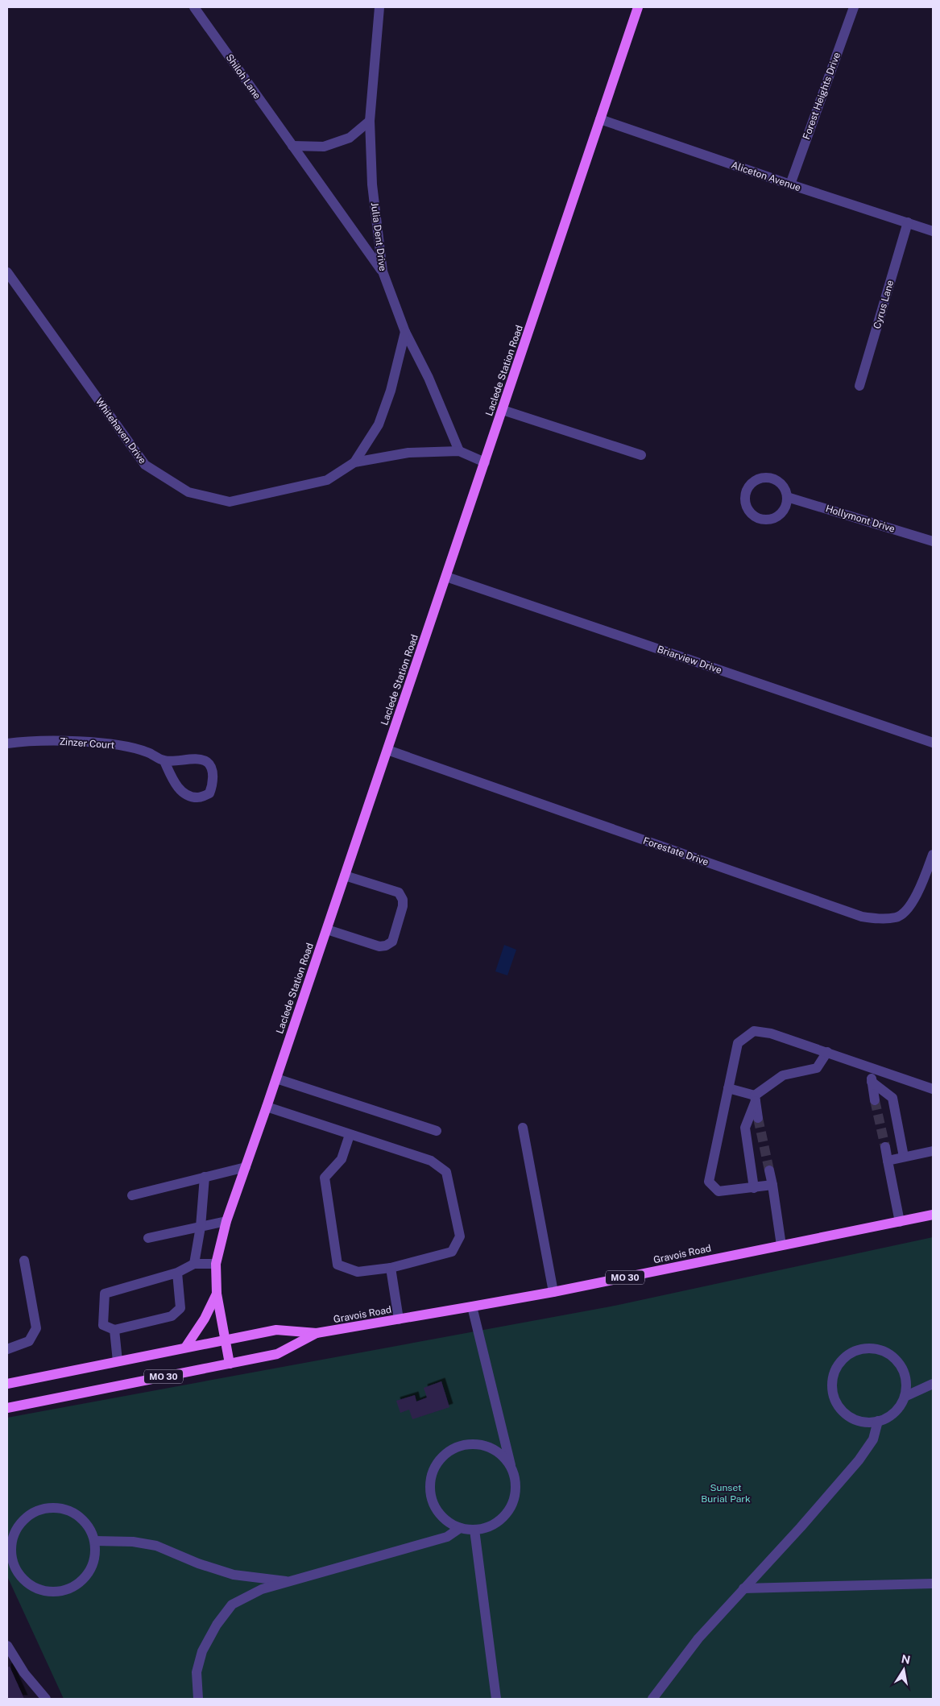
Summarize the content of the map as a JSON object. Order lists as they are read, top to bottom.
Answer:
{
  "streets": {
    "main road": ["Laclede Station Road", "Gravois Road", "MO 30"],
    "street": [
      "Shiloh Lane",
      "Forest Heights Drive",
      "Aliceton Avenue",
      "Julia Dent Drive",
      "Cyrus Lane",
      "Whitehaven Drive",
      "Hollymont Drive",
      "Briarview Drive",
      "Zinzer Court",
      "Forestate Drive"
    ]
  },
  "crossings": [
    ["Shiloh Lane", "Julia Dent Drive"],
    ["Forest Heights Drive", "Aliceton Avenue"],
    ["Aliceton Avenue", "Cyrus Lane"],
    ["Aliceton Avenue", "Laclede Station Road"],
    ["Julia Dent Drive", "Whitehaven Drive"],
    ["Laclede Station Road", "Whitehaven Drive"],
    ["Laclede Station Road", "Briarview Drive"],
    ["Laclede Station Road", "Forestate Drive"],
    ["Laclede Station Road", "Gravois Road"]
  ],
  "parks": ["Sunset Burial Park"],
  "north": "top"
}
